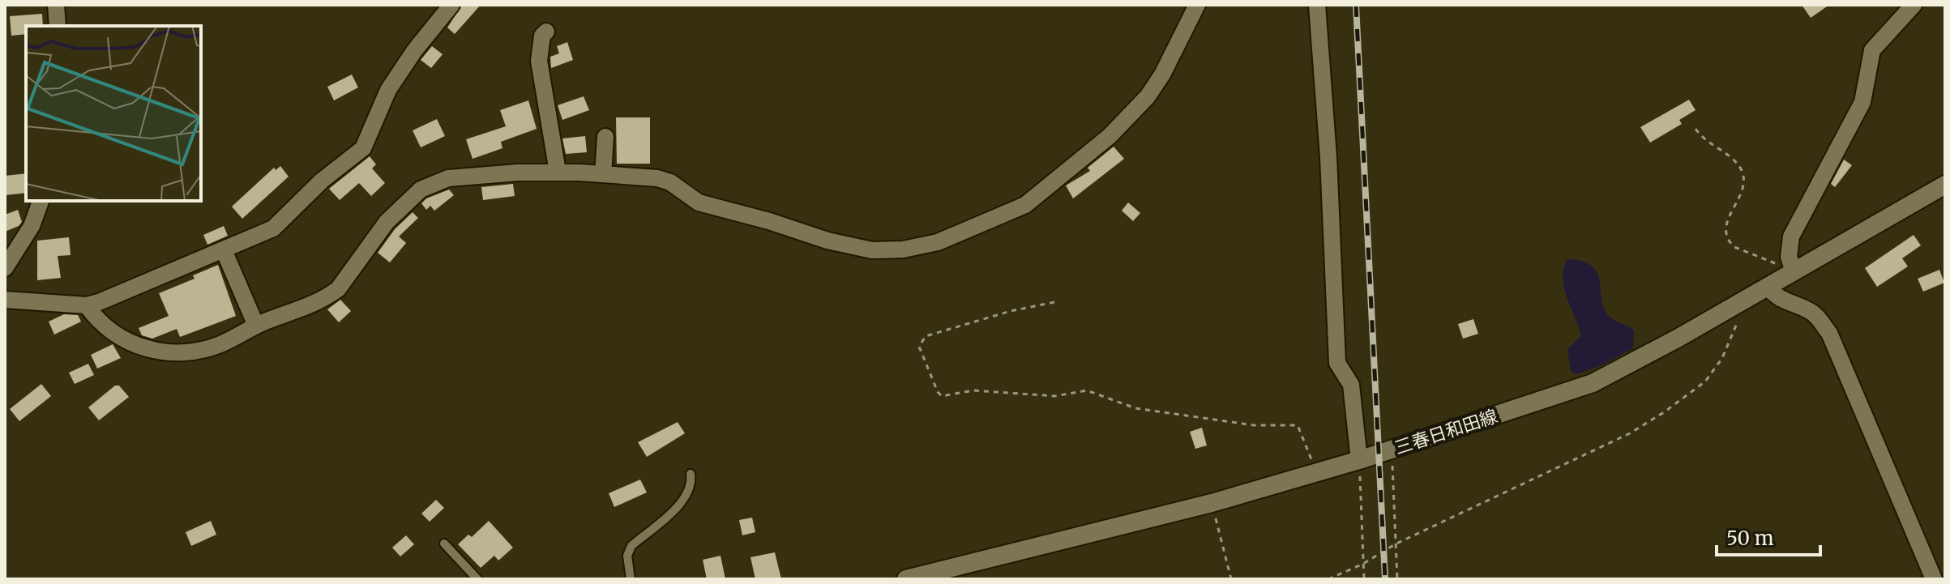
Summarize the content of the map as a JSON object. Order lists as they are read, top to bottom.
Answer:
{
  "streets": {
    "main road": ["三春日和田線"]
  },
  "scale_bar": "50 m"
}
